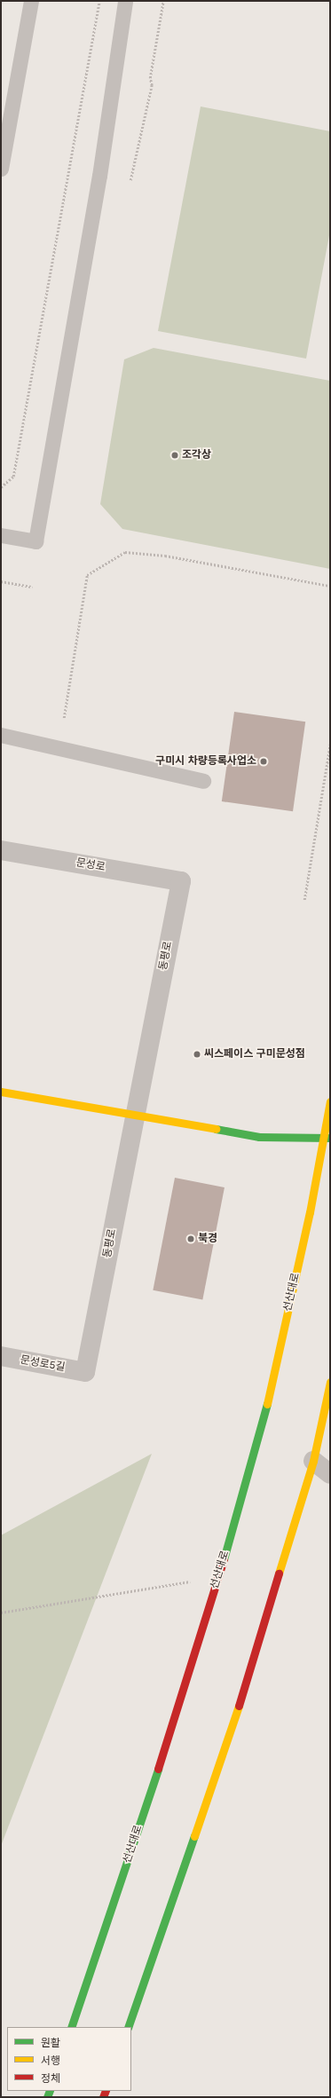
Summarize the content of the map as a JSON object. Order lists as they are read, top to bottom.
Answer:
{
  "streets": {
    "main road": ["선산대로"],
    "street": ["문성로", "동평로", "문성로5길"]
  },
  "crossings": [
    ["문성로", "동평로"],
    ["동평로", "문성로5길"]
  ],
  "places": [
    "조각상",
    "구미시 차량등록사업소",
    "씨스페이스 구미문성점",
    "북경"
  ],
  "legend": ["원활", "서행", "정체"]
}
